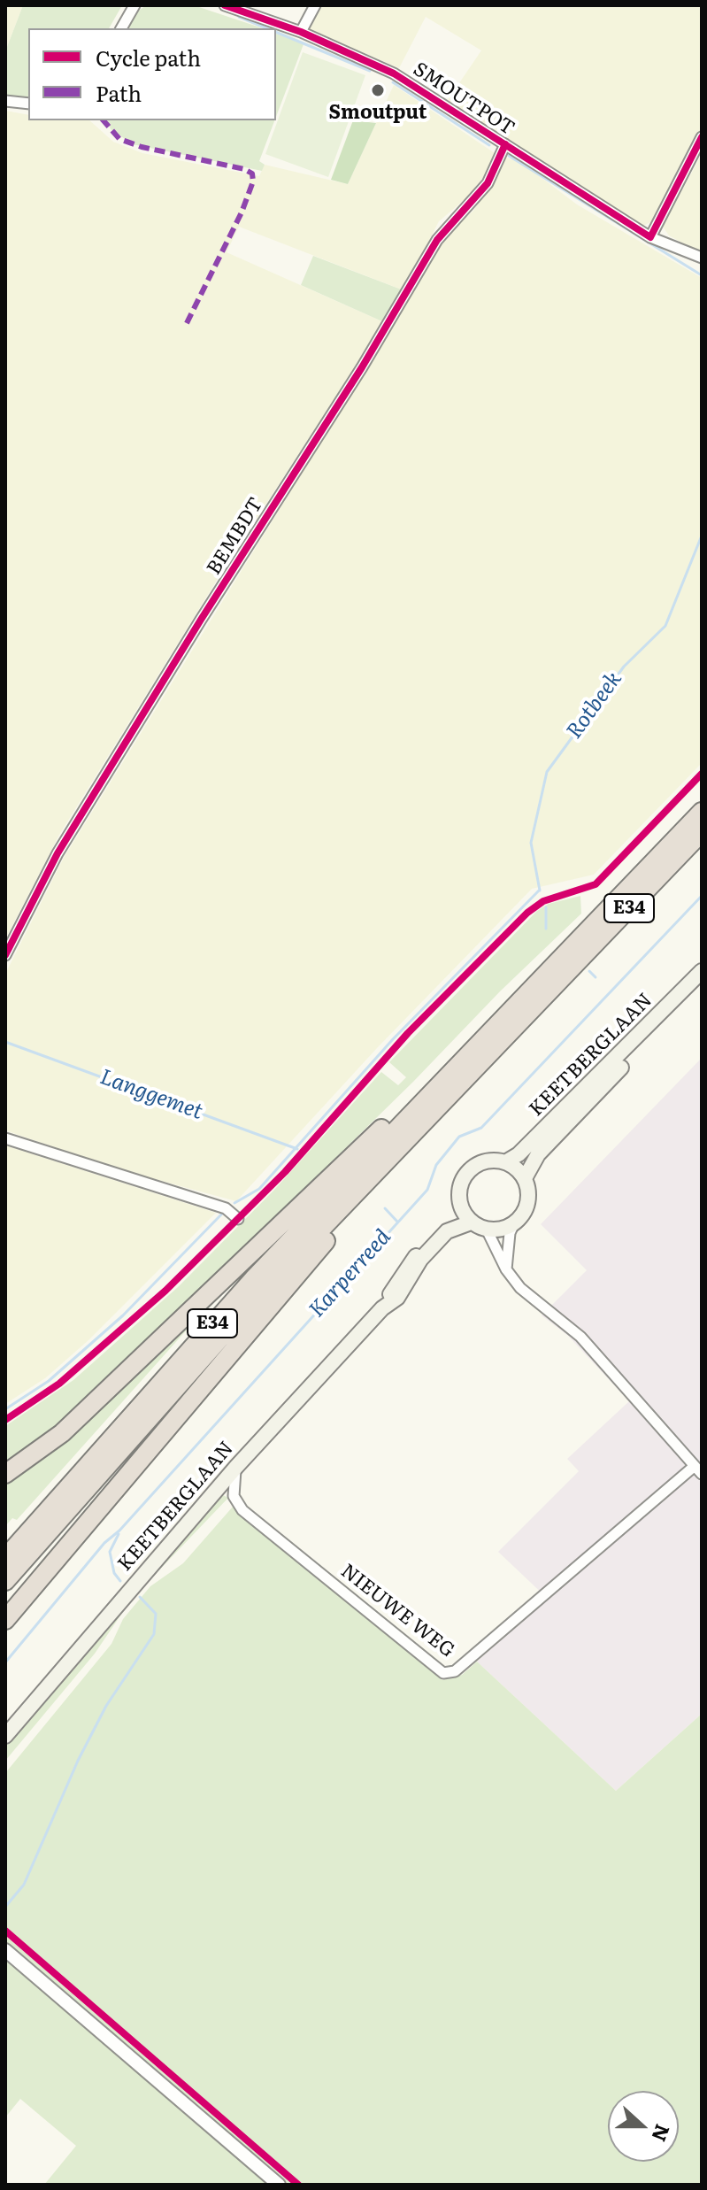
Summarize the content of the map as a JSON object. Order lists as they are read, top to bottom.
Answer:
{
  "streets": {
    "highway": ["E34"],
    "main road": ["KEETBERGLAAN"],
    "street": ["SMOUTPOT", "BEMBDT", "NIEUWE WEG"]
  },
  "crossings": [
    ["SMOUTPOT", "BEMBDT"],
    ["KEETBERGLAAN", "NIEUWE WEG"]
  ],
  "water": ["Rotbeek", "Langgemet", "Karperreed"],
  "places": ["Smoutput"],
  "legend": ["Cycle path", "Path"],
  "north": "right"
}
